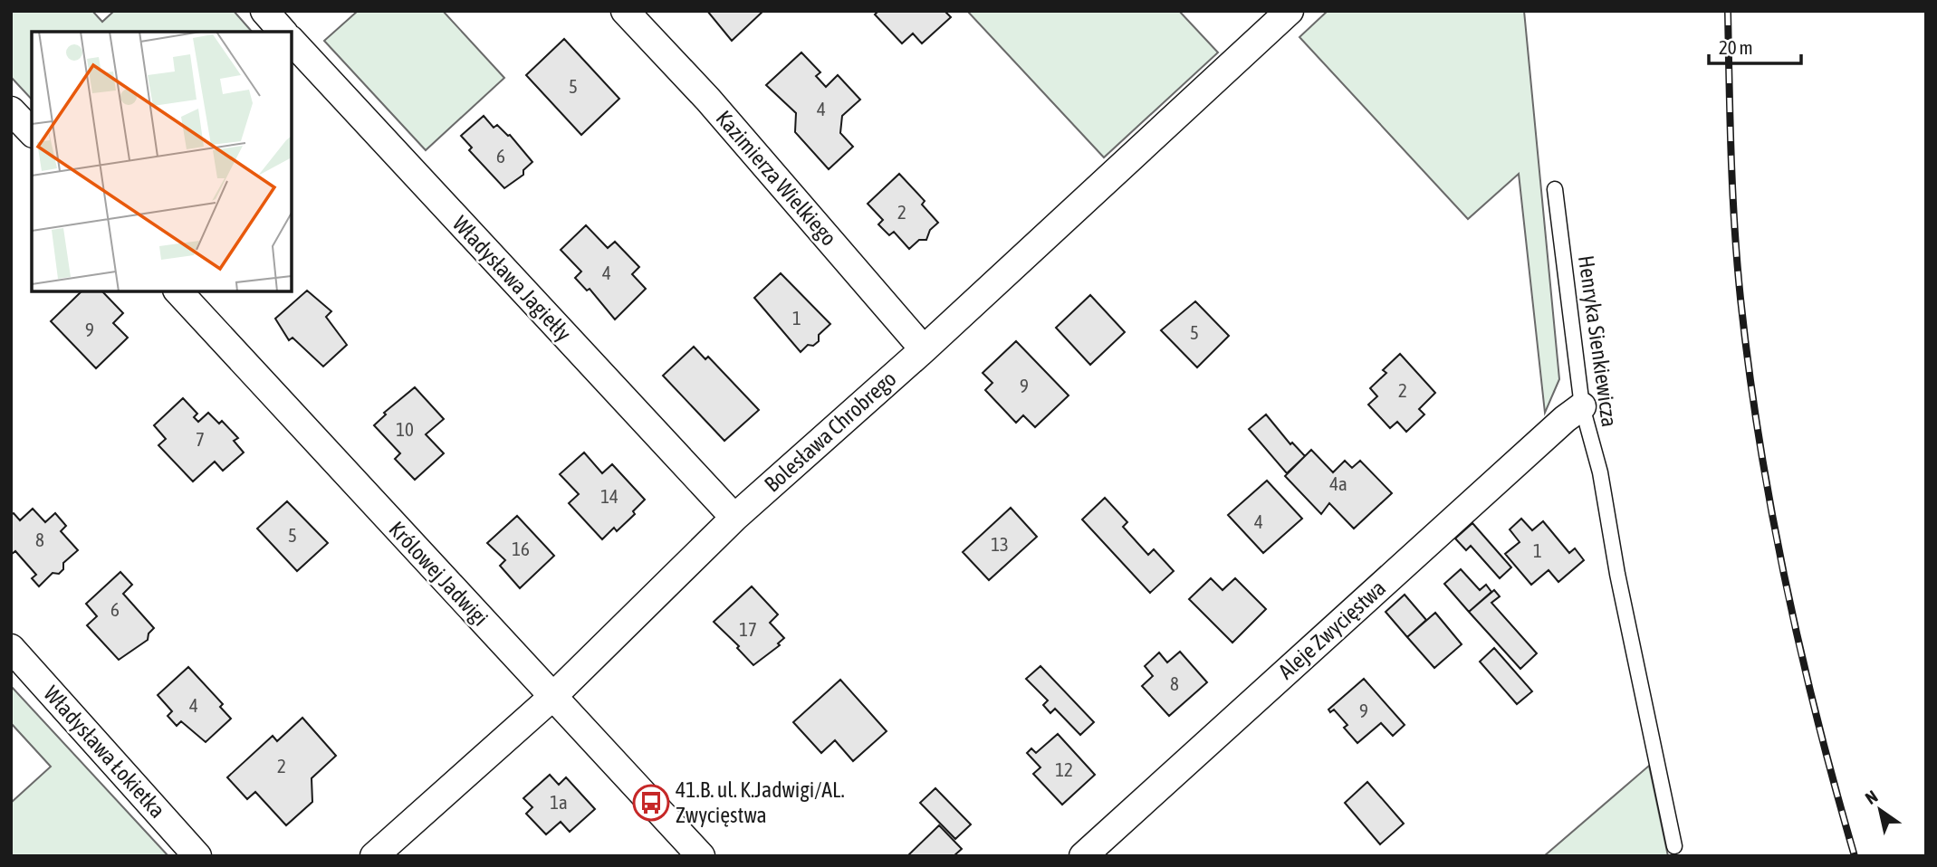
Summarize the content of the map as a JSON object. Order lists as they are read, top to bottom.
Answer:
{
  "streets": {
    "street": [
      "Kazimierza Wielkiego",
      "Władysława Jagiełły",
      "Bolesława Chrobrego",
      "Królowej Jadwigi",
      "Aleje Zwycięstwa",
      "Władysława Łokietka"
    ],
    "lane": ["Henryka Sienkiewicza"]
  },
  "crossings": [
    ["Kazimierza Wielkiego", "Bolesława Chrobrego"],
    ["Władysława Jagiełły", "Bolesława Chrobrego"],
    ["Henryka Sienkiewicza", "Aleje Zwycięstwa"],
    ["Bolesława Chrobrego", "Królowej Jadwigi"]
  ],
  "places": {
    "bus stop": ["41.B. ul. K.Jadwigi/AL. Zwycięstwa"]
  },
  "house_numbers": [
    "5",
    "4",
    "6",
    "2",
    "4",
    "1",
    "9",
    "5",
    "9",
    "2",
    "10",
    "7",
    "4a",
    "14",
    "4",
    "5",
    "8",
    "13",
    "16",
    "1",
    "6",
    "17",
    "8",
    "4",
    "9",
    "2",
    "12",
    "1a"
  ],
  "scale_bar": "20 m",
  "north": "top left"
}
